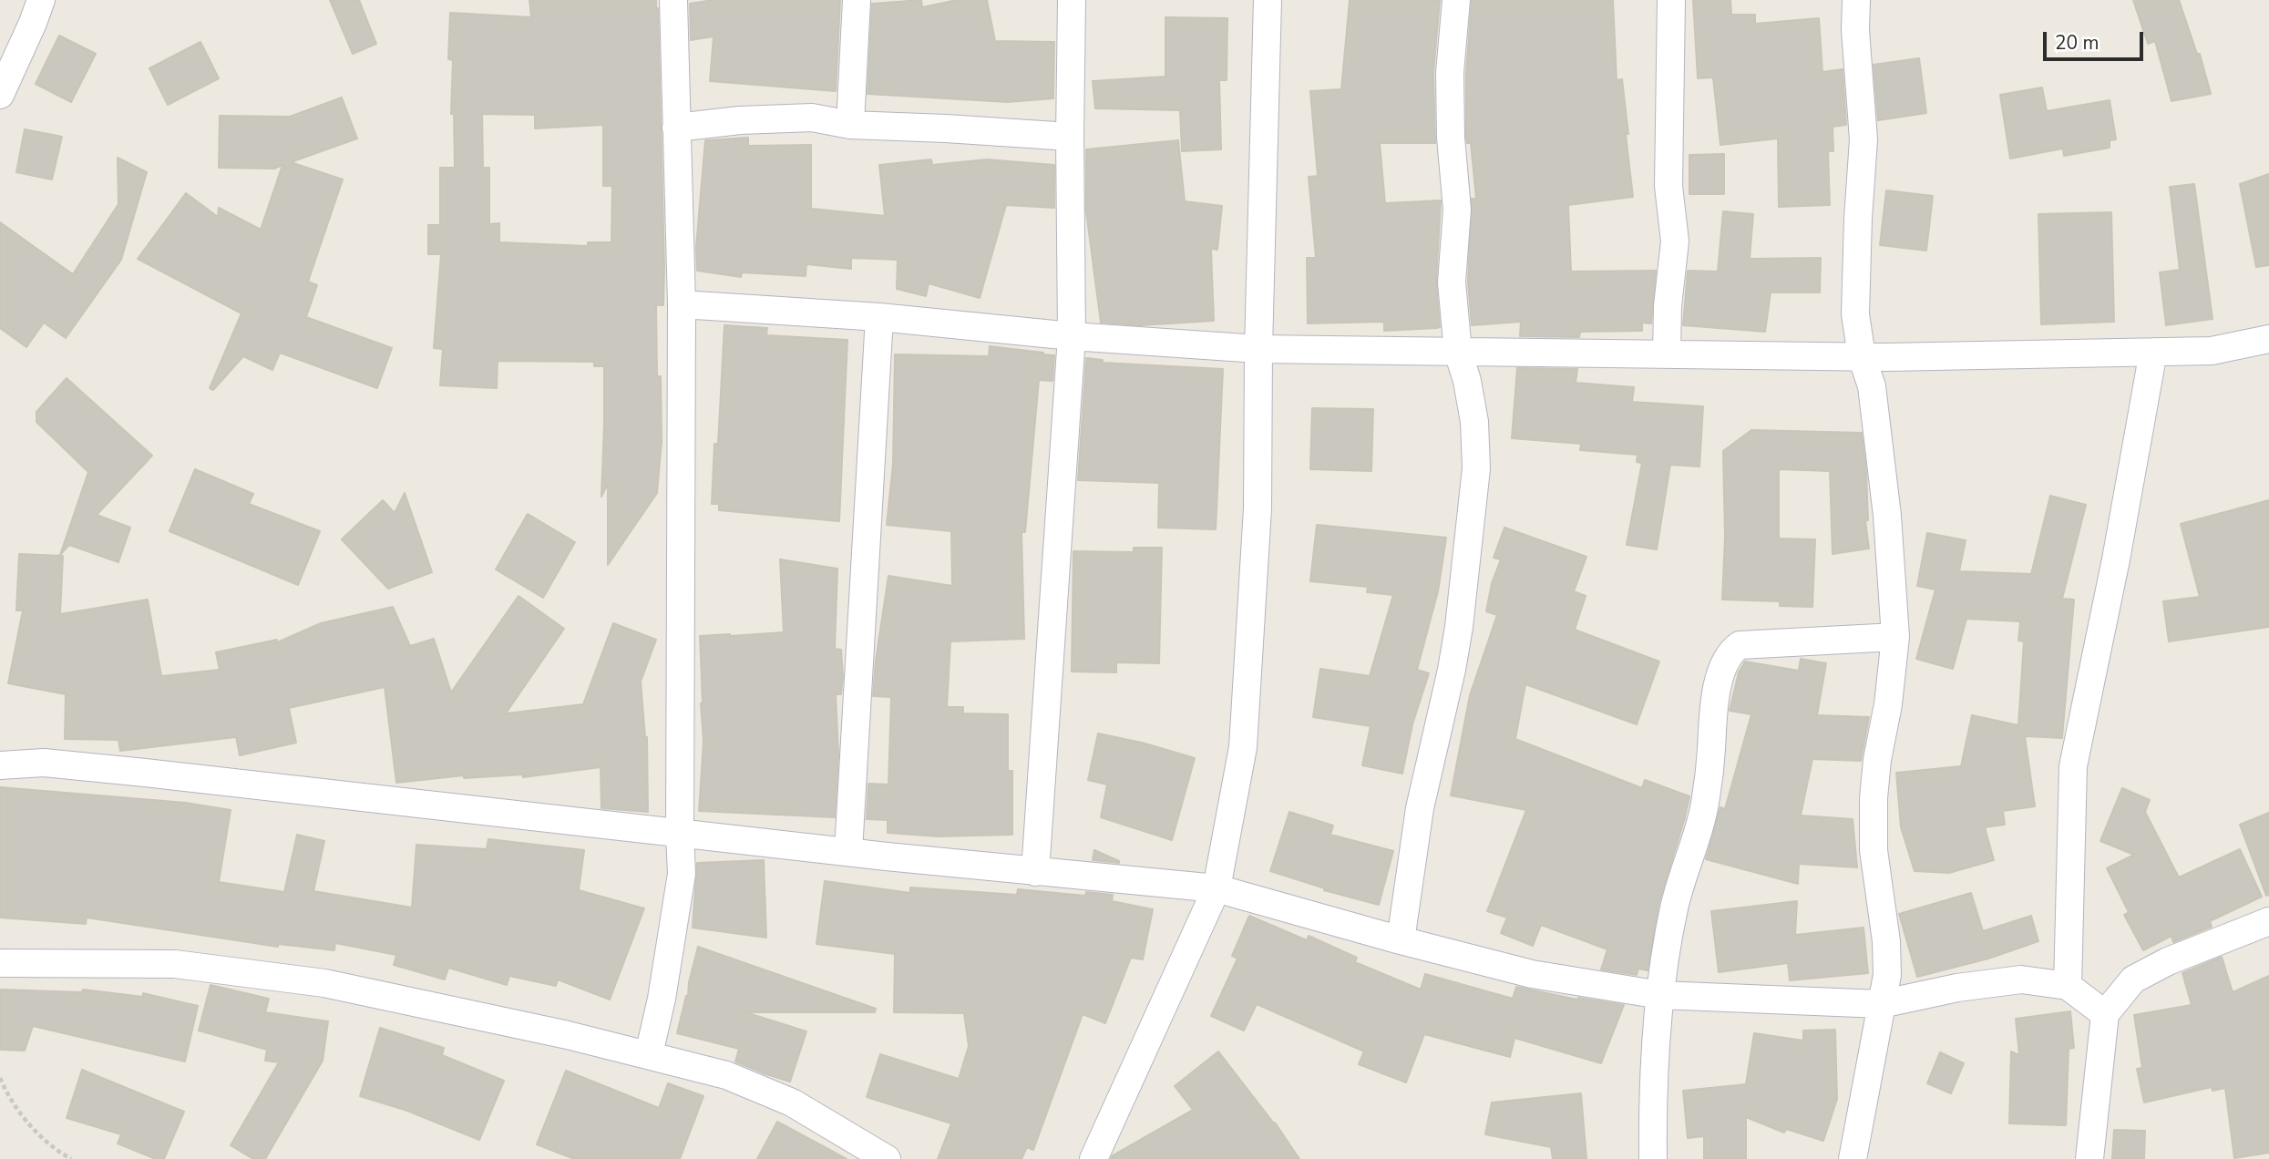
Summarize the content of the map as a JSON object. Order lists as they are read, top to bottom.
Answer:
{
  "scale_bar": "20 m"
}
